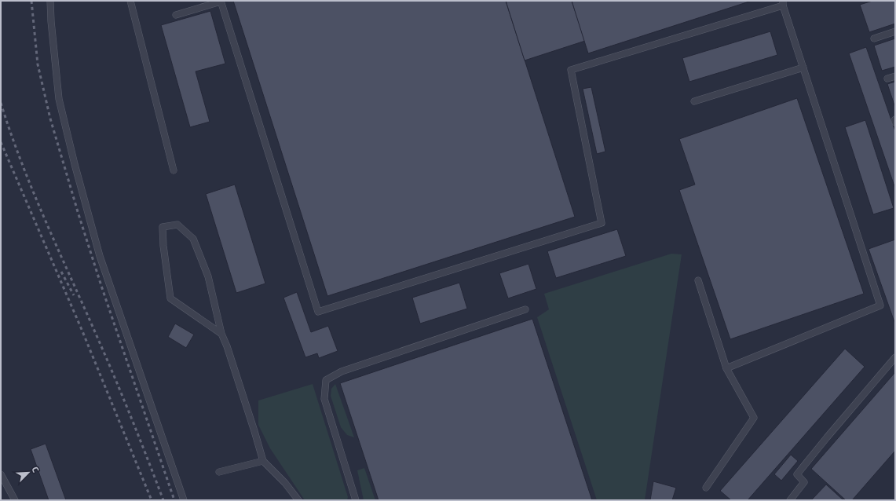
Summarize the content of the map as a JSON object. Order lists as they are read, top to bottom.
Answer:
{
  "north": "top right"
}
